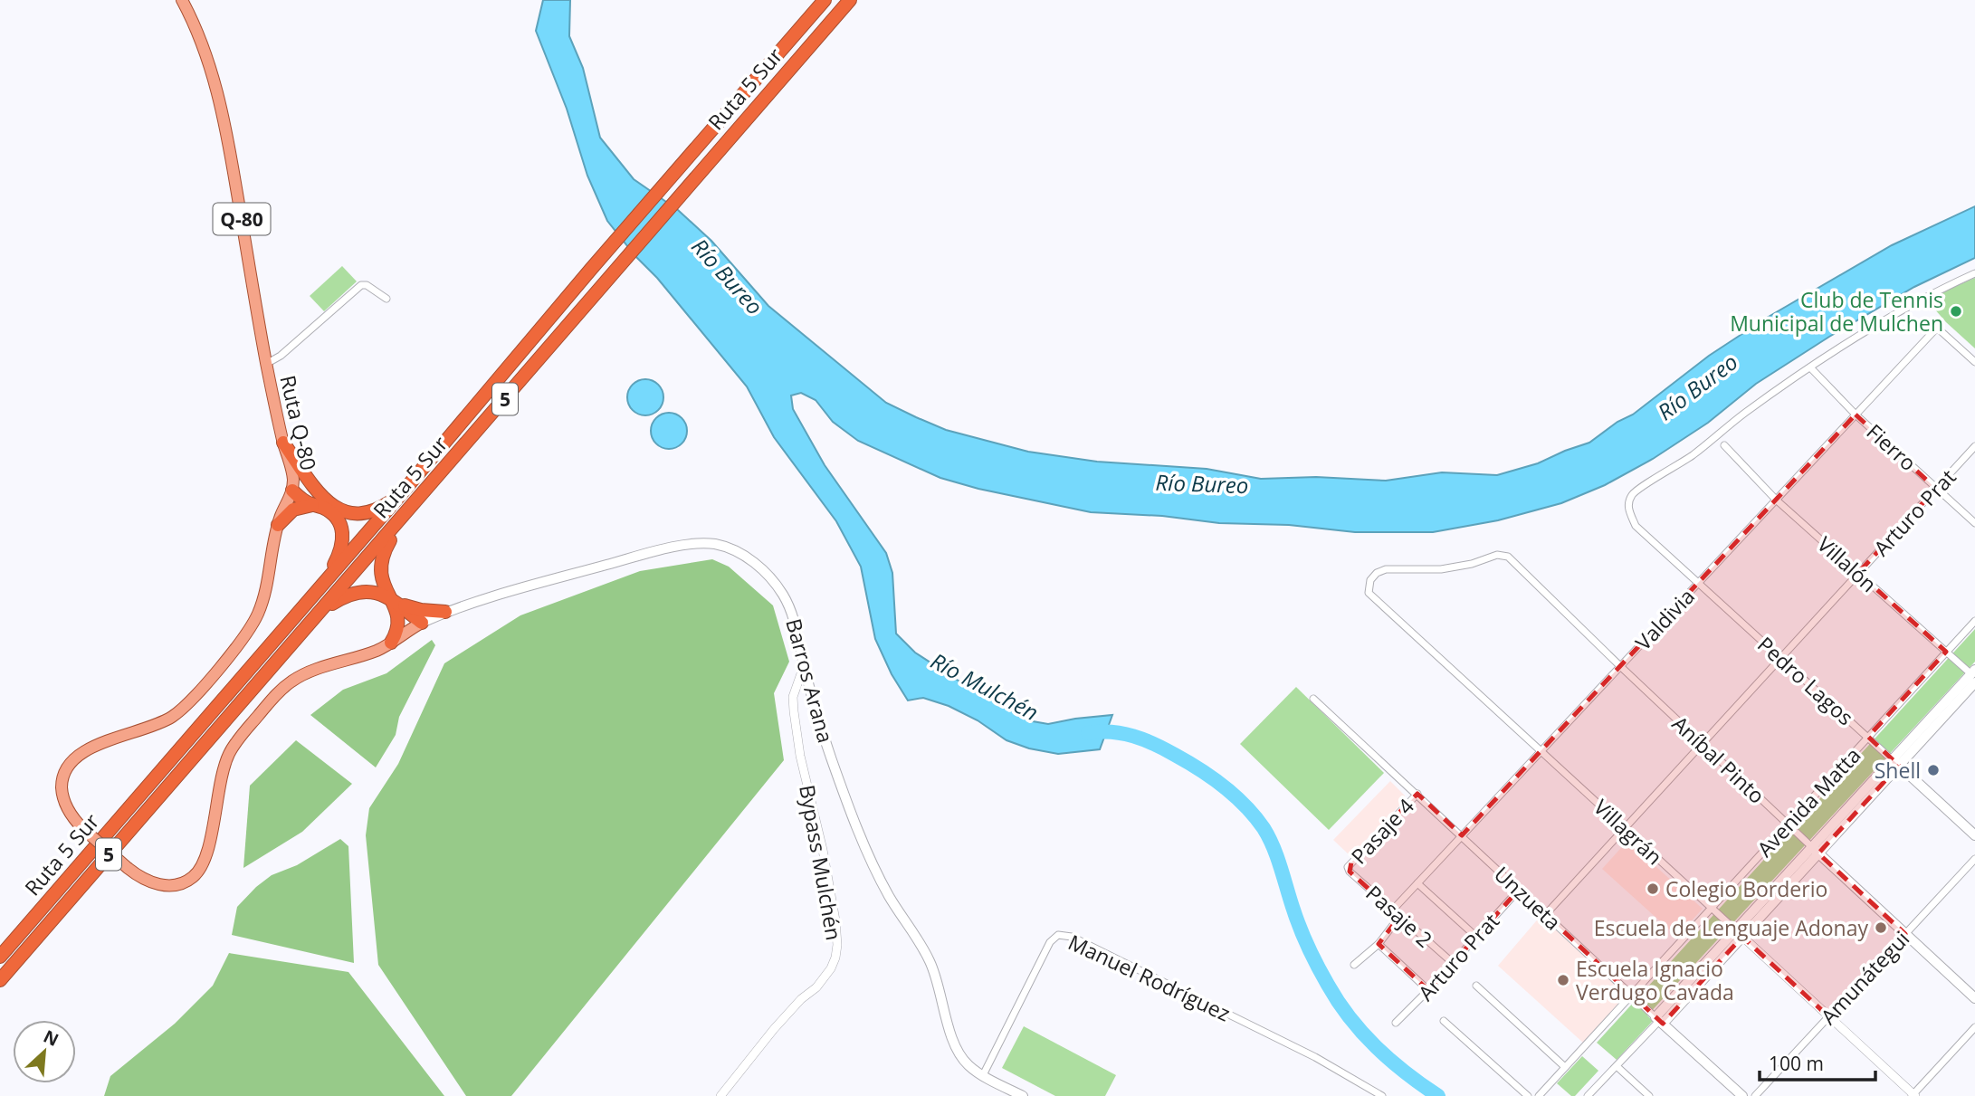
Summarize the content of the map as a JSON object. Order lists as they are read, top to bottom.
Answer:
{
  "streets": {
    "highway": ["Ruta 5 Sur", "5"],
    "main road": [
      "Q-80",
      "Ruta Q-80",
      "Barros Arana",
      "Pedro Lagos",
      "Aníbal Pinto",
      "Avenida Matta",
      "Unzueta"
    ],
    "street": [
      "Fierro",
      "Arturo Prat",
      "Villalón",
      "Valdivia",
      "Pasaje 4",
      "Villagrán",
      "Bypass Mulchén",
      "Pasaje 2",
      "Manuel Rodríguez",
      "Amunátegui"
    ]
  },
  "crossings": [
    ["Ruta Q-80", "Barros Arana"],
    ["Fierro", "Arturo Prat"],
    ["Fierro", "Valdivia"],
    ["Fierro", "Pedro Lagos"],
    ["Arturo Prat", "Villalón"],
    ["Arturo Prat", "Pedro Lagos"],
    ["Arturo Prat", "Aníbal Pinto"],
    ["Arturo Prat", "Villagrán"],
    ["Arturo Prat", "Unzueta"],
    ["Arturo Prat", "Pasaje 2"],
    ["Villalón", "Valdivia"],
    ["Villalón", "Avenida Matta"],
    ["Valdivia", "Pedro Lagos"],
    ["Valdivia", "Aníbal Pinto"],
    ["Valdivia", "Villagrán"],
    ["Valdivia", "Unzueta"],
    ["Valdivia", "Pasaje 2"],
    ["Barros Arana", "Bypass Mulchén"],
    ["Barros Arana", "Manuel Rodríguez"],
    ["Pedro Lagos", "Avenida Matta"],
    ["Aníbal Pinto", "Avenida Matta"],
    ["Aníbal Pinto", "Villagrán"],
    ["Aníbal Pinto", "Amunátegui"],
    ["Avenida Matta", "Villagrán"],
    ["Avenida Matta", "Unzueta"],
    ["Pasaje 4", "Unzueta"],
    ["Pasaje 4", "Pasaje 2"],
    ["Villagrán", "Amunátegui"]
  ],
  "water": ["Río Bureo", "Río Mulchén"],
  "places": [
    "Club de Tennis Municipal de Mulchen",
    "Shell",
    "Colegio Borderio",
    "Escuela de Lenguaje Adonay",
    "Escuela Ignacio Verdugo Cavada"
  ],
  "scale_bar": "100 m",
  "north": "top right"
}
